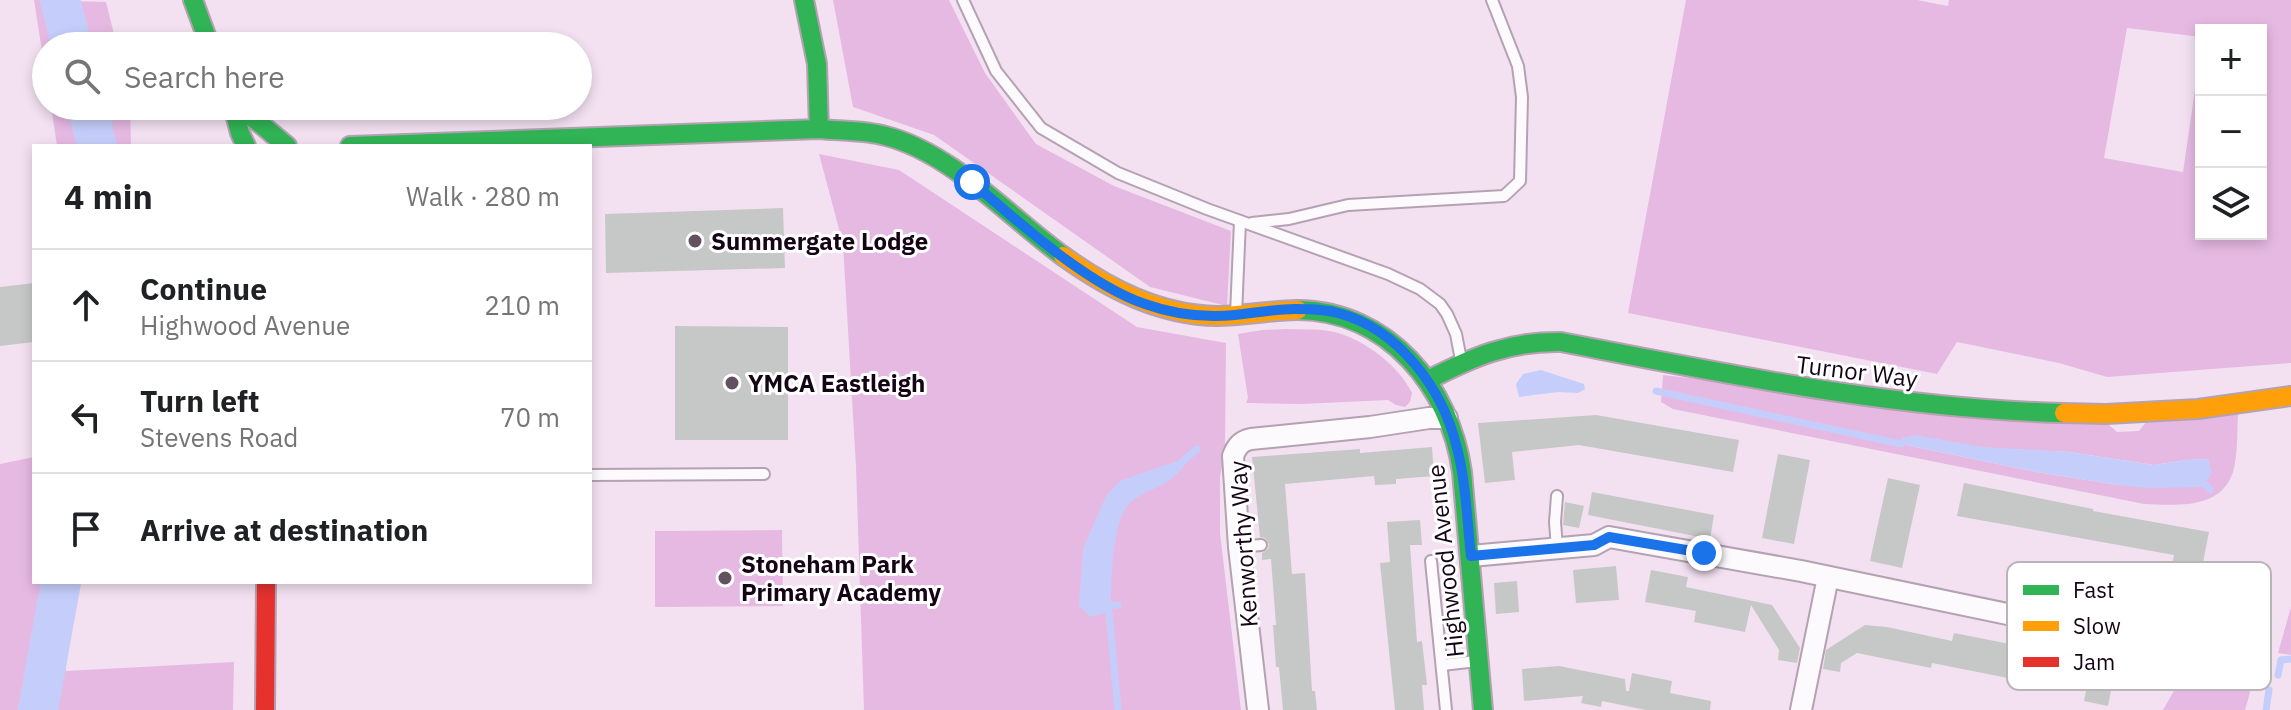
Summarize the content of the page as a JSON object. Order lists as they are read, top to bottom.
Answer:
{
  "streets": {
    "street": ["Turnor Way", "Kenworthy Way", "Highwood Avenue"]
  },
  "crossings": [
    ["Turnor Way", "Highwood Avenue"],
    ["Kenworthy Way", "Highwood Avenue"]
  ],
  "places": ["Summergate Lodge", "YMCA Eastleigh", "Stoneham Park Primary Academy"],
  "legend": ["Fast", "Slow", "Jam"],
  "page": {
    "map_buttons": ["+", "−"],
    "search": "Search here",
    "heading": ["4 min", "Walk · 280 m"],
    "list": [
      ["Continue", "Highwood Avenue", "210 m"],
      ["Turn left", "Stevens Road", "70 m"],
      "Arrive at destination"
    ]
  }
}
